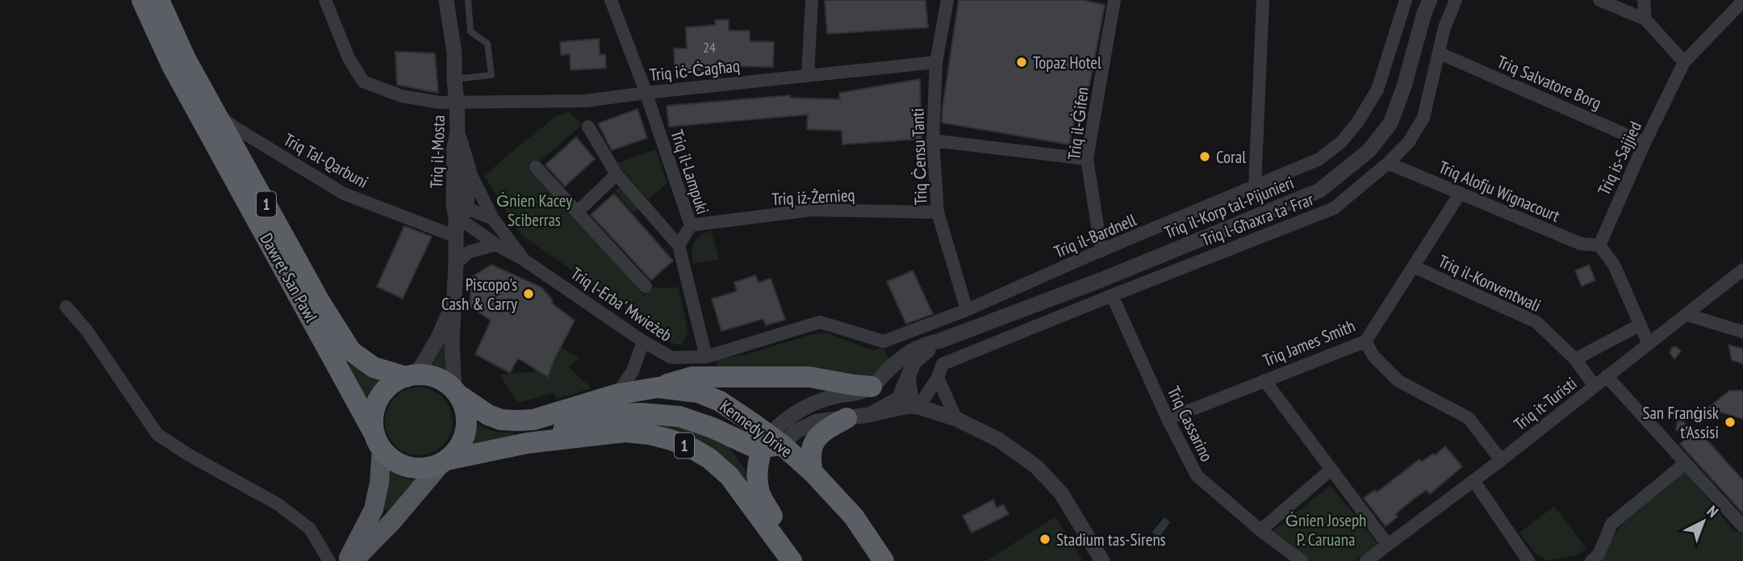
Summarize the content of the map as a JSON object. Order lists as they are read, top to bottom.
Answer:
{
  "streets": {
    "highway": ["1", "Dawret San Pawl", "Kennedy Drive"],
    "street": [
      "Triq iċ-Ċagħaq",
      "Triq Salvatore Borg",
      "Triq il-Ġifen",
      "Triq il-Mosta",
      "Triq Ċensu Tanti",
      "Triq is-Sajjied",
      "Triq Tal-Qarbuni",
      "Triq il-Lampuki",
      "Triq Alofju Wignacourt",
      "Triq iż-Żernieq",
      "Triq il-Korp tal-Pijunieri",
      "Triq l-Għaxra ta' Frar",
      "Triq il-Bardnell",
      "Triq il-Konventwali",
      "Triq l-Erba' Mwieżeb",
      "Triq James Smith",
      "Triq it-Turisti",
      "Triq Cassarino"
    ]
  },
  "crossings": [
    ["Triq iċ-Ċagħaq", "Triq il-Mosta"],
    ["Triq iċ-Ċagħaq", "Triq Ċensu Tanti"],
    ["Triq iċ-Ċagħaq", "Triq il-Lampuki"],
    ["Triq Salvatore Borg", "Triq is-Sajjied"],
    ["Triq Salvatore Borg", "Triq l-Għaxra ta' Frar"],
    ["Triq il-Ġifen", "Triq il-Bardnell"],
    ["Triq il-Mosta", "Triq Tal-Qarbuni"],
    ["Triq il-Mosta", "1"],
    ["Triq il-Mosta", "Dawret San Pawl"],
    ["Triq il-Mosta", "Triq l-Erba' Mwieżeb"],
    ["Triq il-Mosta", "Kennedy Drive"],
    ["Triq Ċensu Tanti", "Triq iż-Żernieq"],
    ["Triq Ċensu Tanti", "Triq il-Bardnell"],
    ["Triq is-Sajjied", "Triq Alofju Wignacourt"],
    ["Triq Tal-Qarbuni", "Dawret San Pawl"],
    ["Triq il-Lampuki", "Triq iż-Żernieq"],
    ["Triq Alofju Wignacourt", "Triq l-Għaxra ta' Frar"],
    ["Triq Alofju Wignacourt", "Triq James Smith"],
    ["1", "Dawret San Pawl"],
    ["1", "Kennedy Drive"],
    ["Triq il-Korp tal-Pijunieri", "Triq l-Għaxra ta' Frar"],
    ["Triq l-Għaxra ta' Frar", "Triq Cassarino"],
    ["Triq il-Bardnell", "Triq l-Erba' Mwieżeb"],
    ["Dawret San Pawl", "Kennedy Drive"],
    ["Triq il-Konventwali", "Triq James Smith"],
    ["Triq il-Konventwali", "Triq it-Turisti"],
    ["Triq James Smith", "Triq Cassarino"]
  ],
  "parks": ["Ġnien Kacey Sciberras", "Ġnien Joseph P. Caruana"],
  "places": [
    "Topaz Hotel",
    "Coral",
    "Piscopo's Cash & Carry",
    "San Franġisk t'Assisi",
    "Stadium tas-Sirens"
  ],
  "house_numbers": ["24"],
  "north": "top right"
}
